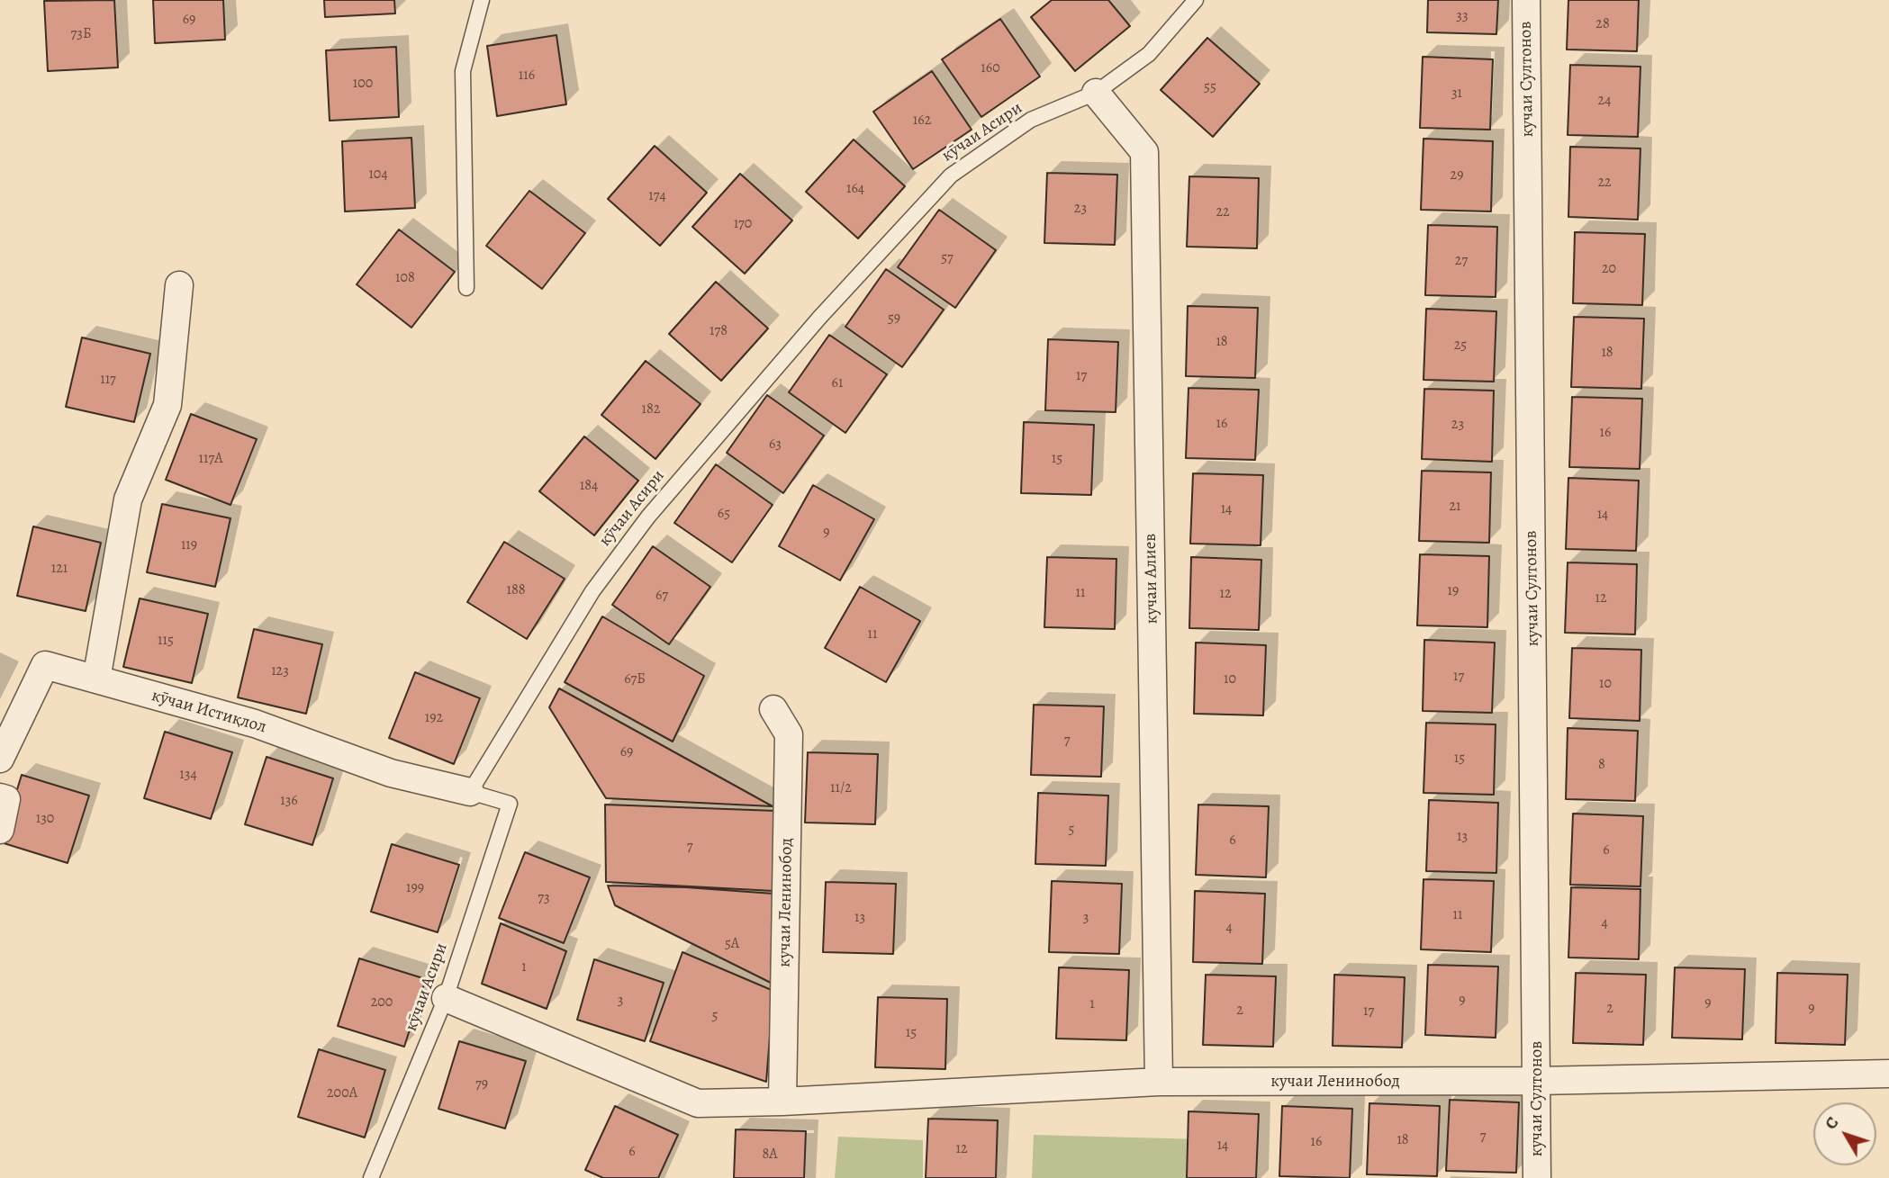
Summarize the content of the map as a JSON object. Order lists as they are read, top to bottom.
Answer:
{
  "streets": {
    "street": [
      "кучаи Султонов",
      "кучаи Алиев",
      "кӯчаи Истиқлол",
      "кучаи Ленинобод"
    ],
    "lane": ["кӯчаи Асири"]
  },
  "crossings": [
    ["кучаи Султонов", "кучаи Ленинобод"],
    ["кӯчаи Асири", "кучаи Алиев"],
    ["кӯчаи Асири", "кӯчаи Истиқлол"],
    ["кӯчаи Асири", "кучаи Ленинобод"],
    ["кучаи Алиев", "кучаи Ленинобод"]
  ],
  "house_numbers": [
    "33",
    "69",
    "28",
    "73Б",
    "160",
    "116",
    "100",
    "55",
    "31",
    "24",
    "162",
    "104",
    "29",
    "22",
    "164",
    "174",
    "23",
    "22",
    "170",
    "57",
    "27",
    "20",
    "108",
    "59",
    "178",
    "18",
    "25",
    "18",
    "17",
    "117",
    "61",
    "182",
    "16",
    "23",
    "16",
    "63",
    "117А",
    "15",
    "184",
    "21",
    "14",
    "65",
    "14",
    "9",
    "119",
    "121",
    "188",
    "19",
    "11",
    "12",
    "67",
    "12",
    "11",
    "115",
    "123",
    "17",
    "67Б",
    "10",
    "10",
    "192",
    "7",
    "69",
    "15",
    "8",
    "134",
    "11/2",
    "136",
    "130",
    "5",
    "13",
    "6",
    "7",
    "6",
    "199",
    "73",
    "11",
    "13",
    "3",
    "4",
    "4",
    "5А",
    "1",
    "3",
    "9",
    "200",
    "9",
    "1",
    "2",
    "9",
    "2",
    "17",
    "5",
    "15",
    "79",
    "200А",
    "7",
    "18",
    "16",
    "14",
    "12",
    "6",
    "8А"
  ],
  "north": "top left"
}
